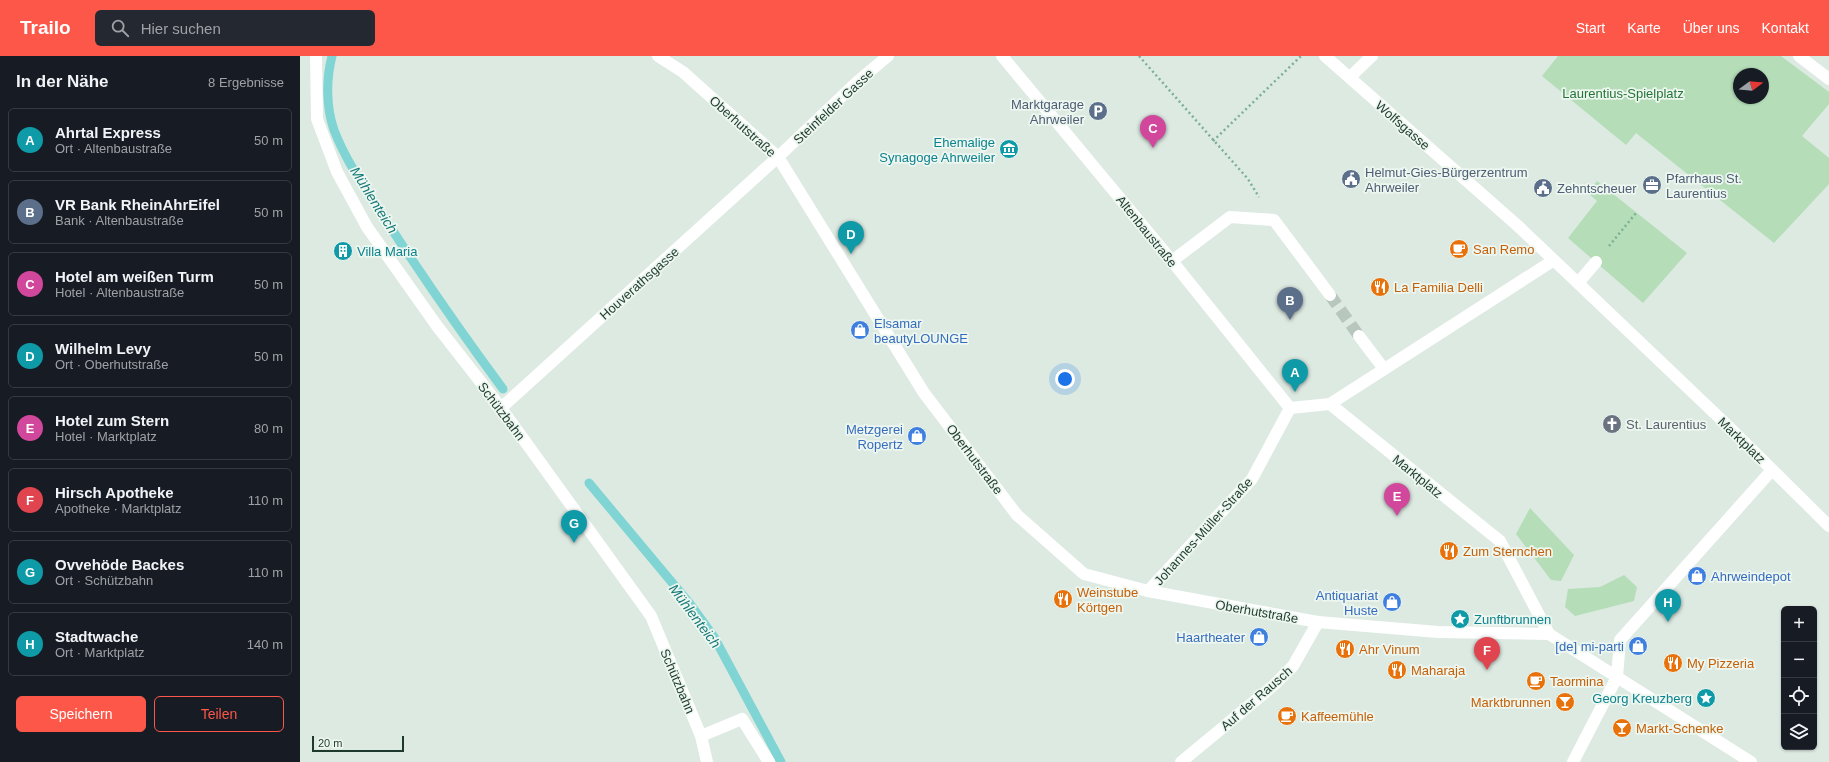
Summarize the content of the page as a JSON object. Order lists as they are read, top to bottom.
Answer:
{
  "streets": {
    "street": [
      "Steinfelder Gasse",
      "Wolfsgasse",
      "Oberhutstraße",
      "Altenbaustraße",
      "Houverathsgasse",
      "Schützbahn",
      "Marktplatz",
      "Johannes-Müller-Straße",
      "Auf der Rausch"
    ]
  },
  "crossings": [
    ["Steinfelder Gasse", "Oberhutstraße"],
    ["Steinfelder Gasse", "Houverathsgasse"],
    ["Wolfsgasse", "Marktplatz"],
    ["Oberhutstraße", "Houverathsgasse"],
    ["Oberhutstraße", "Marktplatz"],
    ["Oberhutstraße", "Johannes-Müller-Straße"],
    ["Oberhutstraße", "Auf der Rausch"],
    ["Altenbaustraße", "Johannes-Müller-Straße"],
    ["Houverathsgasse", "Schützbahn"]
  ],
  "water": ["Mühlenteich"],
  "parks": ["Laurentius-Spielplatz"],
  "places": {
    "parking": ["Marktgarage Ahrweiler"],
    "museum": ["Ehemalige Synagoge Ahrweiler"],
    "public building": ["Helmut-Gies-Bürgerzentrum Ahrweiler", "Zehntscheuer"],
    "office": ["Pfarrhaus St. Laurentius"],
    "cafe": ["San Remo", "Taormina", "Kaffeemühle"],
    "building": ["Villa Maria"],
    "restaurant": [
      "La Familia Delli",
      "Zum Sternchen",
      "Weinstube Körtgen",
      "Ahr Vinum",
      "My Pizzeria",
      "Maharaja"
    ],
    "shop": [
      "Elsamar beautyLOUNGE",
      "Metzgerei Ropertz",
      "Ahrweindepot",
      "Antiquariat Huste",
      "Haartheater",
      "[de] mi-parti"
    ],
    "church": ["St. Laurentius"],
    "place": ["Zunftbrunnen", "Georg Kreuzberg"],
    "bar": ["Marktbrunnen", "Markt-Schenke"]
  },
  "scale_bar": "20 m",
  "north": "right",
  "page": {
    "header": "Trailo",
    "search": "Hier suchen",
    "nav": [
      "Start",
      "Karte",
      "Über uns",
      "Kontakt"
    ],
    "heading": ["In der Nähe", "8 Ergebnisse"],
    "list": [
      {
        "mark": "A",
        "name": "Ahrtal Express",
        "note": "Ort · Altenbaustraße",
        "value": "50 m"
      },
      {
        "mark": "B",
        "name": "VR Bank RheinAhrEifel",
        "note": "Bank · Altenbaustraße",
        "value": "50 m"
      },
      {
        "mark": "C",
        "name": "Hotel am weißen Turm",
        "note": "Hotel · Altenbaustraße",
        "value": "50 m"
      },
      {
        "mark": "D",
        "name": "Wilhelm Levy",
        "note": "Ort · Oberhutstraße",
        "value": "50 m"
      },
      {
        "mark": "E",
        "name": "Hotel zum Stern",
        "note": "Hotel · Marktplatz",
        "value": "80 m"
      },
      {
        "mark": "F",
        "name": "Hirsch Apotheke",
        "note": "Apotheke · Marktplatz",
        "value": "110 m"
      },
      {
        "mark": "G",
        "name": "Ovvehöde Backes",
        "note": "Ort · Schützbahn",
        "value": "110 m"
      },
      {
        "mark": "H",
        "name": "Stadtwache",
        "note": "Ort · Marktplatz",
        "value": "140 m"
      }
    ],
    "pins": [
      "C",
      "D",
      "B",
      "A",
      "E",
      "G",
      "H",
      "F"
    ],
    "map_buttons": ["+", "−"],
    "buttons": ["Speichern", "Teilen"],
    "scale": "20 m"
  }
}
